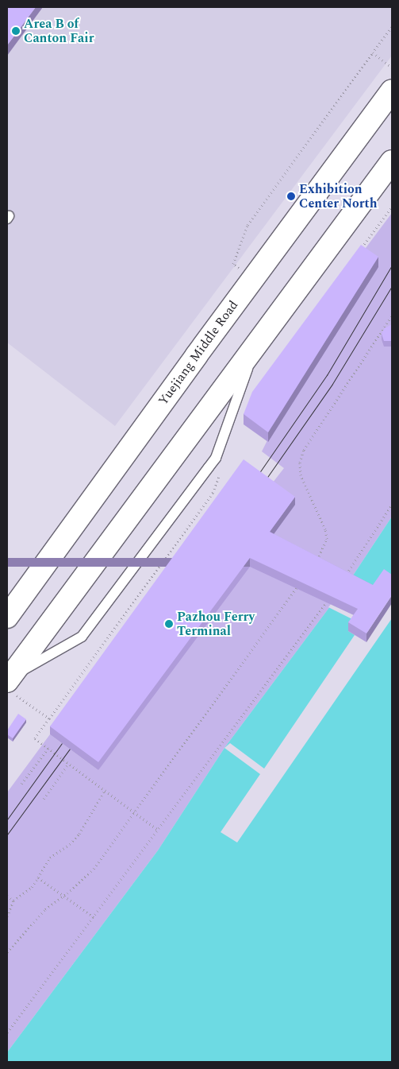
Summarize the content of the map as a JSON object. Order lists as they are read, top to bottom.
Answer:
{
  "streets": {
    "main road": ["Yuejiang Middle Road"]
  },
  "places": ["Area B of Canton Fair", "Exhibition Center North", "Pazhou Ferry Terminal"]
}
